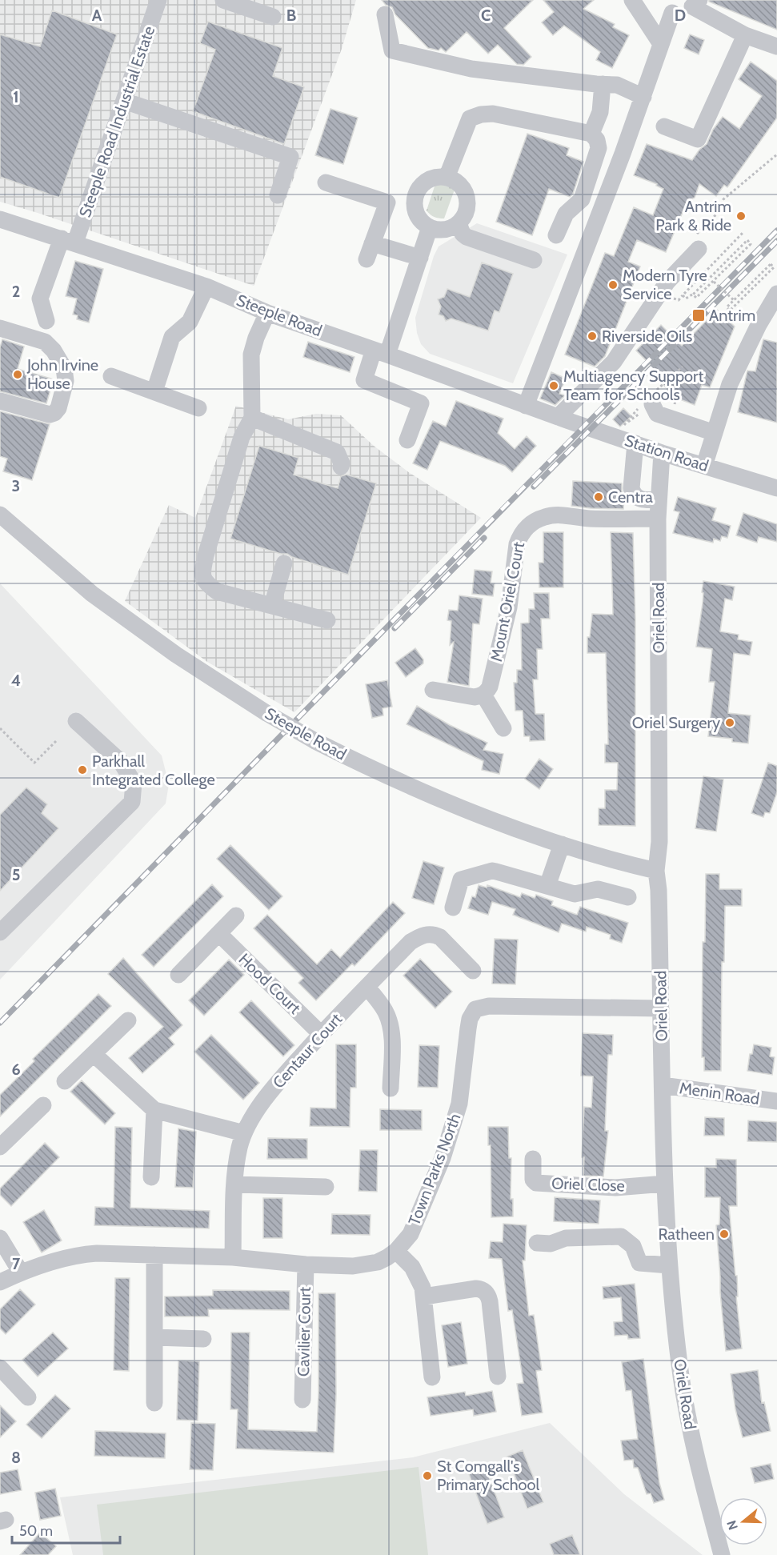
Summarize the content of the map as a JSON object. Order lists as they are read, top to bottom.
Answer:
{
  "streets": {
    "street": [
      "Steeple Road Industrial Estate",
      "Steeple Road",
      "Station Road",
      "Mount Oriel Court",
      "Oriel Road",
      "Hood Court",
      "Centaur Court",
      "Menin Road",
      "Town Parks North",
      "Oriel Close",
      "Cavilier Court"
    ]
  },
  "crossings": [
    ["Steeple Road Industrial Estate", "Steeple Road"],
    ["Steeple Road", "Station Road"],
    ["Steeple Road", "Oriel Road"],
    ["Station Road", "Oriel Road"],
    ["Mount Oriel Court", "Oriel Road"],
    ["Oriel Road", "Menin Road"],
    ["Oriel Road", "Town Parks North"],
    ["Oriel Road", "Oriel Close"],
    ["Hood Court", "Centaur Court"],
    ["Centaur Court", "Town Parks North"],
    ["Town Parks North", "Cavilier Court"]
  ],
  "places": {
    "other": [
      "Antrim Park & Ride",
      "Modern Tyre Service",
      "Riverside Oils",
      "John Irvine House",
      "Multiagency Support Team for Schools",
      "Centra",
      "Oriel Surgery",
      "Parkhall Integrated College",
      "Ratheen",
      "St Comgall's Primary School"
    ],
    "transit": ["Antrim"]
  },
  "scale_bar": "50 m",
  "north": "left",
  "grid": {
    "columns": [
      "A",
      "B",
      "C",
      "D"
    ],
    "rows": [
      "1",
      "2",
      "3",
      "4",
      "5",
      "6",
      "7",
      "8"
    ]
  }
}
